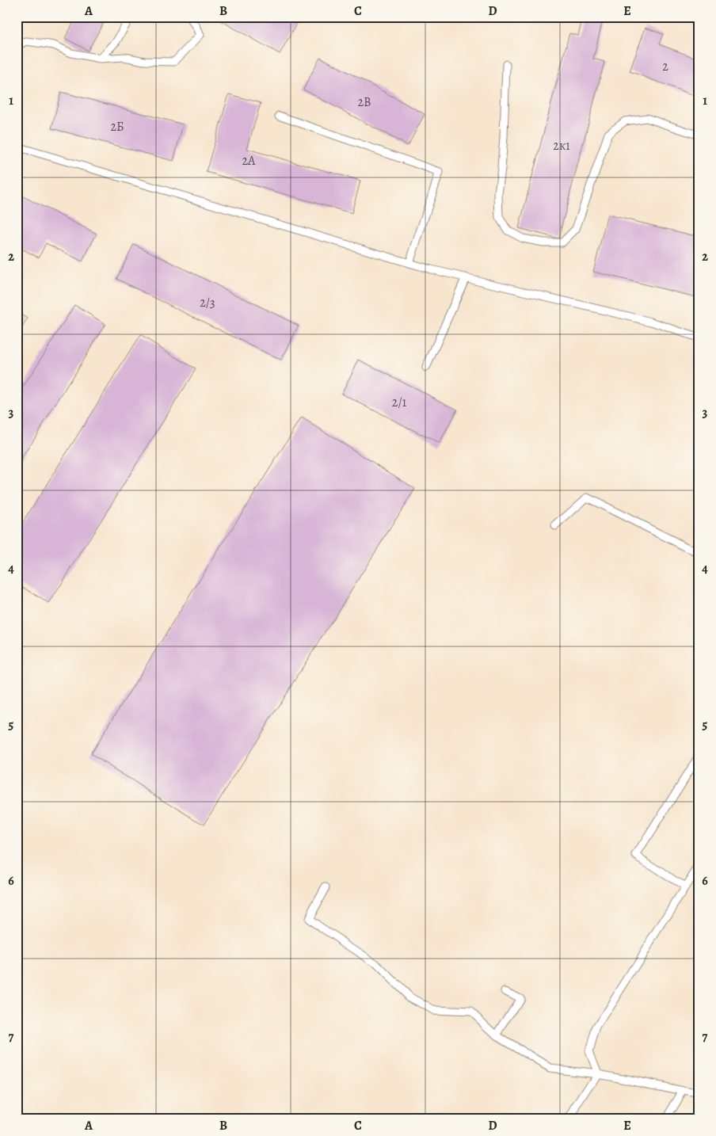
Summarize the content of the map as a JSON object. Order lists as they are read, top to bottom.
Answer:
{
  "house_numbers": [
    "2",
    "2В",
    "2Б",
    "2к1",
    "2А",
    "2/3",
    "2/1"
  ],
  "grid": {
    "columns": [
      "A",
      "B",
      "C",
      "D",
      "E"
    ],
    "rows": [
      "1",
      "2",
      "3",
      "4",
      "5",
      "6",
      "7"
    ]
  }
}
